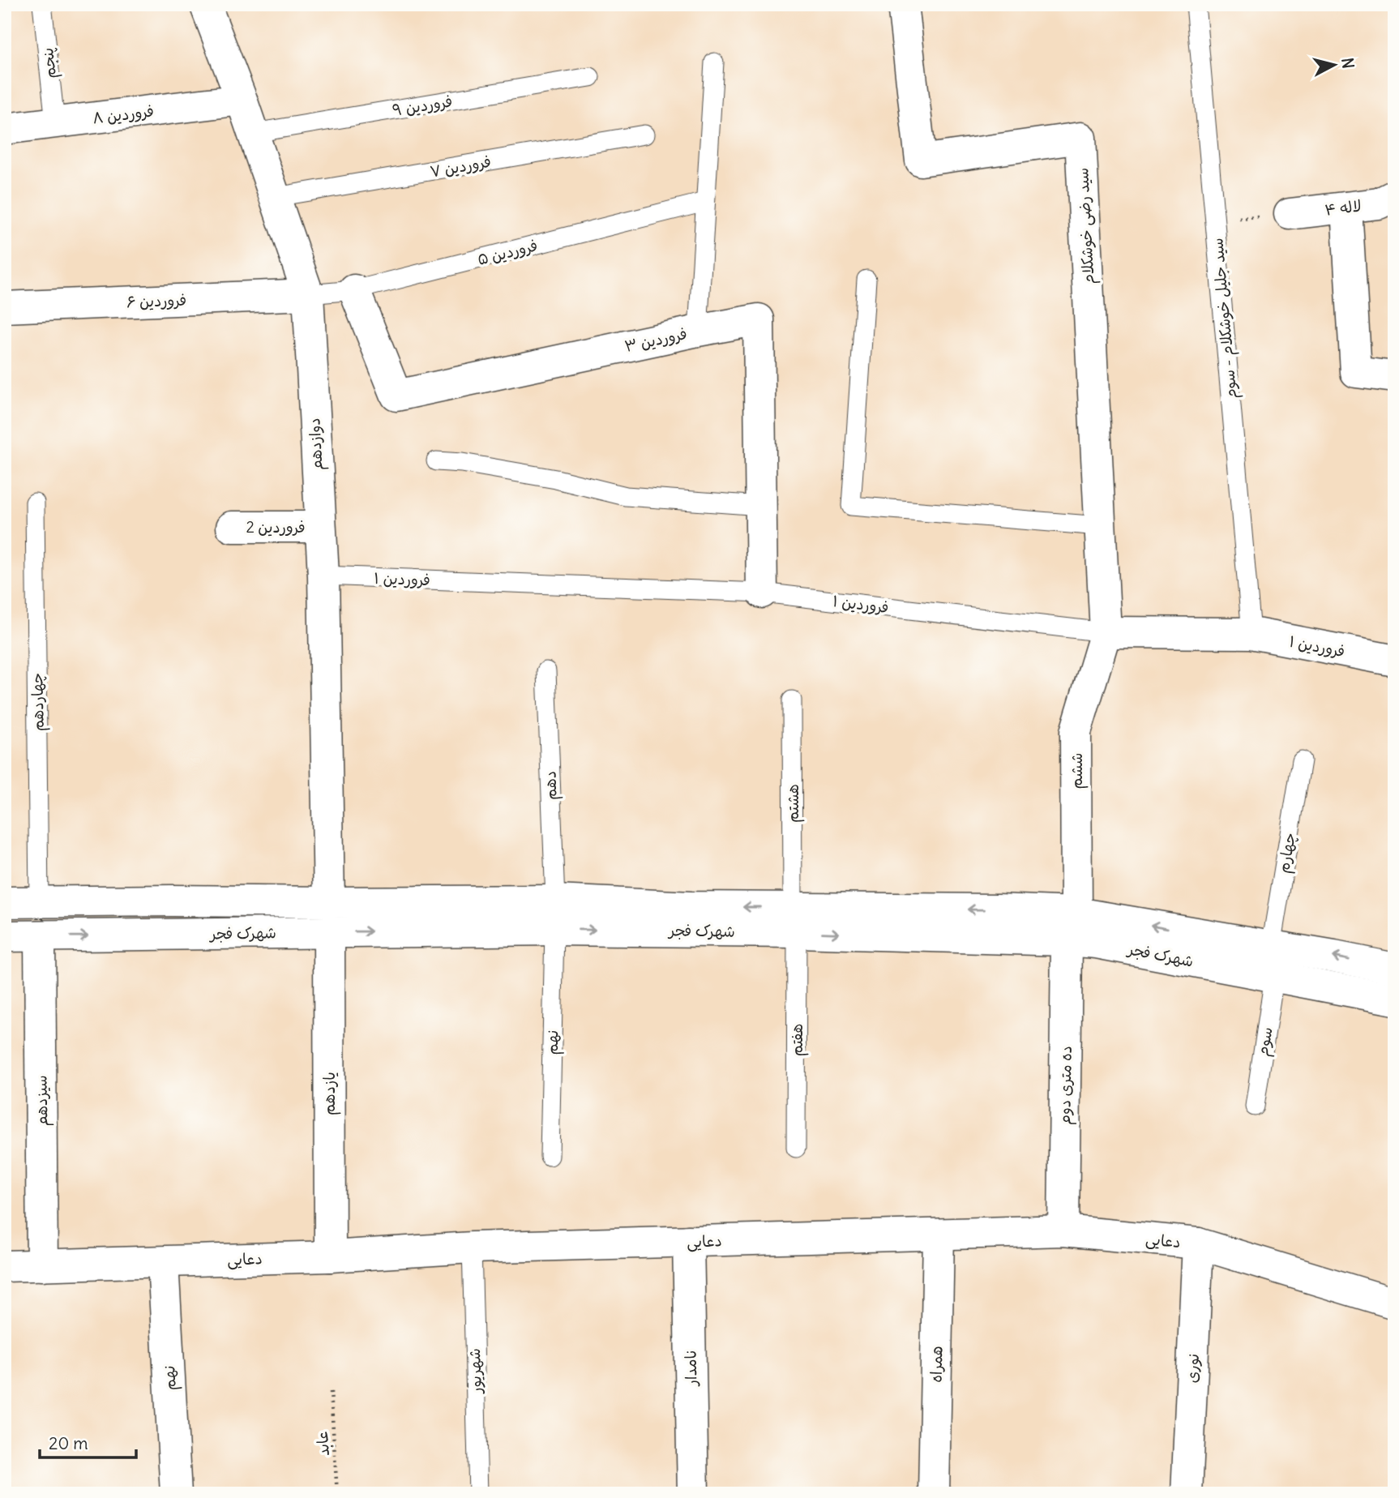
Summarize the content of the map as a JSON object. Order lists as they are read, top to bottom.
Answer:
{
  "streets": {
    "street": [
      "فروردین ۸",
      "لاله ۴",
      "سید رضی خوشکلام",
      "فروردین ۶",
      "فروردین ۳",
      "دوازدهم",
      "فروردین 2",
      "فروردین ۱",
      "ششم",
      "شهرک فجر",
      "نهم",
      "ده متری دوم",
      "یازدهم",
      "سیزدهم",
      "دعایی",
      "همراه",
      "نامدار",
      "نوری"
    ],
    "lane": [
      "پنجم",
      "فروردین ۹",
      "فروردین ۷",
      "فروردین ۵",
      "سید جلیل خوشکلام - سوم",
      "چهاردهم",
      "دهم",
      "هشتم",
      "چهارم",
      "هفتم",
      "سوم",
      "شهریور"
    ],
    "path": ["عابد"]
  },
  "crossings": [
    ["پنجم", "فروردین ۸"],
    ["فروردین ۹", "دوازدهم"],
    ["فروردین ۸", "دوازدهم"],
    ["فروردین ۷", "دوازدهم"],
    ["سید رضی خوشکلام", "فروردین ۱"],
    ["سید رضی خوشکلام", "ششم"],
    ["فروردین ۵", "فروردین ۶"],
    ["فروردین ۵", "فروردین ۳"],
    ["فروردین ۵", "دوازدهم"],
    ["فروردین ۶", "دوازدهم"],
    ["سید جلیل خوشکلام - سوم", "فروردین ۱"],
    ["فروردین ۳", "فروردین ۱"],
    ["دوازدهم", "فروردین 2"],
    ["دوازدهم", "فروردین ۱"],
    ["دوازدهم", "شهرک فجر"],
    ["دوازدهم", "یازدهم"],
    ["فروردین ۱", "ششم"],
    ["چهاردهم", "شهرک فجر"],
    ["چهاردهم", "سیزدهم"],
    ["ششم", "شهرک فجر"],
    ["ششم", "ده متری دوم"],
    ["دهم", "شهرک فجر"],
    ["دهم", "نهم"],
    ["هشتم", "شهرک فجر"],
    ["هشتم", "هفتم"],
    ["چهارم", "شهرک فجر"],
    ["شهرک فجر", "هفتم"],
    ["شهرک فجر", "سوم"],
    ["شهرک فجر", "نهم"],
    ["شهرک فجر", "ده متری دوم"],
    ["شهرک فجر", "یازدهم"],
    ["شهرک فجر", "سیزدهم"],
    ["نهم", "دعایی"],
    ["ده متری دوم", "دعایی"],
    ["یازدهم", "دعایی"],
    ["سیزدهم", "دعایی"],
    ["دعایی", "همراه"],
    ["دعایی", "نامدار"],
    ["دعایی", "نوری"],
    ["دعایی", "شهریور"]
  ],
  "scale_bar": "20 m",
  "north": "right"
}
